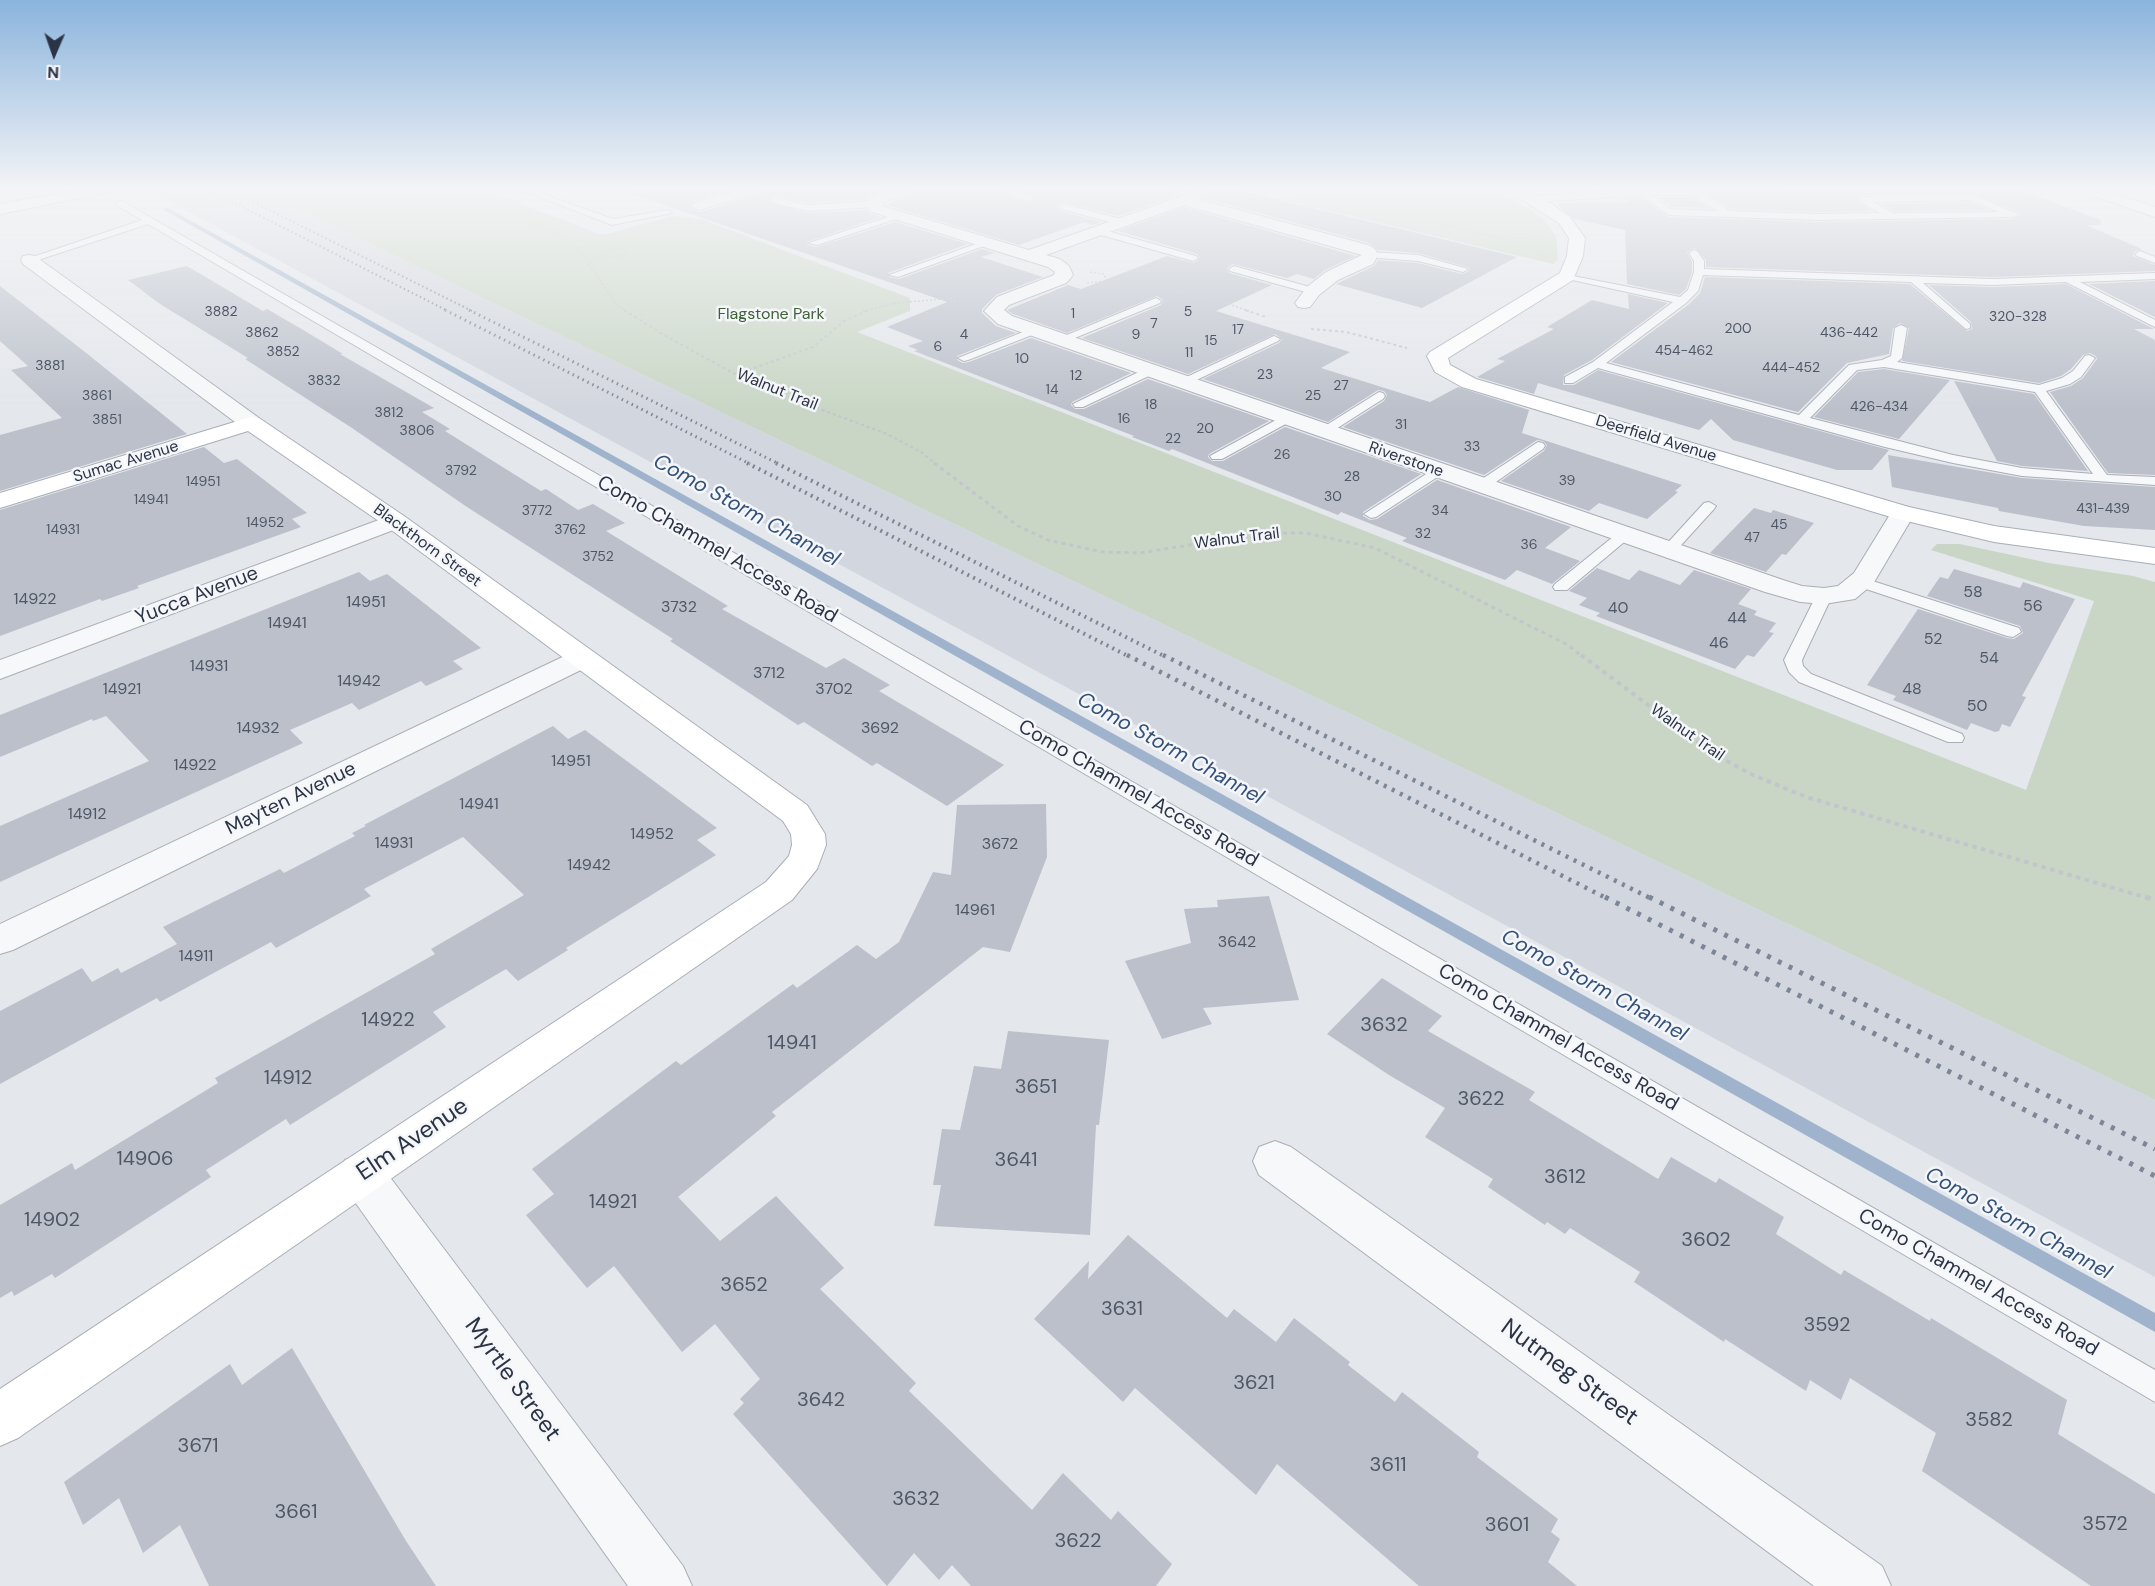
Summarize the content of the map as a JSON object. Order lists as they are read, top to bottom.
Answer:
{
  "streets": {
    "street": [
      "Deerfield Avenue",
      "Riverstone",
      "Sumac Avenue",
      "Blackthorn Street",
      "Yucca Avenue",
      "Mayten Avenue",
      "Elm Avenue",
      "Nutmeg Street",
      "Myrtle Street"
    ],
    "lane": ["Como Chammel Access Road"],
    "path": ["Walnut Trail"]
  },
  "crossings": [
    ["Sumac Avenue", "Blackthorn Street"],
    ["Blackthorn Street", "Yucca Avenue"],
    ["Blackthorn Street", "Mayten Avenue"],
    ["Blackthorn Street", "Elm Avenue"],
    ["Elm Avenue", "Myrtle Street"]
  ],
  "water": ["Como Storm Channel"],
  "parks": ["Flagstone Park"],
  "house_numbers": [
    "3882",
    "5",
    "1",
    "320-328",
    "7",
    "200",
    "17",
    "3862",
    "436-442",
    "4",
    "9",
    "15",
    "6",
    "454-462",
    "3852",
    "11",
    "10",
    "3881",
    "444-452",
    "23",
    "12",
    "3832",
    "27",
    "14",
    "3861",
    "25",
    "18",
    "426-434",
    "3812",
    "16",
    "3851",
    "31",
    "20",
    "3806",
    "22",
    "33",
    "26",
    "3792",
    "28",
    "39",
    "14951",
    "30",
    "14941",
    "431-439",
    "3772",
    "34",
    "14952",
    "45",
    "14931",
    "3762",
    "32",
    "47",
    "36",
    "3752",
    "58",
    "14922",
    "14951",
    "56",
    "3732",
    "40",
    "44",
    "14941",
    "52",
    "46",
    "54",
    "14931",
    "3712",
    "14942",
    "14921",
    "3702",
    "48",
    "50",
    "14932",
    "3692",
    "14951",
    "14922",
    "14941",
    "14912",
    "14952",
    "14931",
    "3672",
    "14942",
    "14961",
    "3642",
    "14911",
    "14922",
    "3632",
    "14941",
    "14912",
    "3651",
    "3622",
    "14906",
    "3641",
    "3612",
    "14921",
    "14902",
    "3602",
    "3652",
    "3631",
    "3592",
    "3621",
    "3642",
    "3582",
    "3671",
    "3611",
    "3632",
    "3661",
    "3572",
    "3601",
    "3622"
  ],
  "north": "bottom"
}
